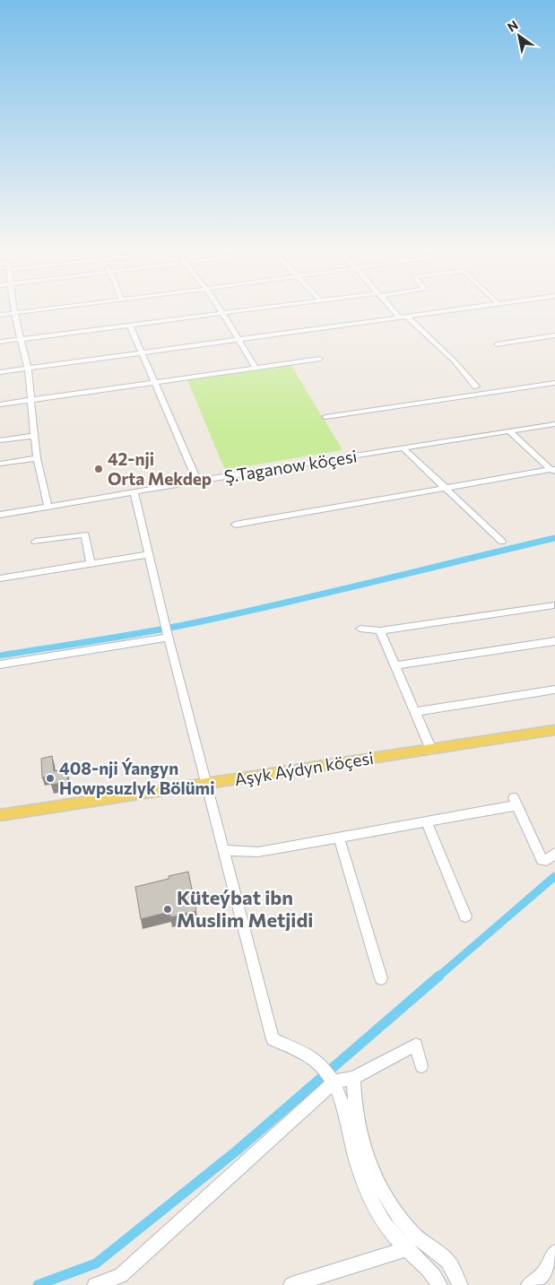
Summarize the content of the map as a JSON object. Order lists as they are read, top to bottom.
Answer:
{
  "streets": {
    "main road": ["Aşyk Aýdyn köçesi"],
    "street": ["Ş.Taganow köçesi"]
  },
  "places": ["42-nji Orta Mekdep", "408-nji Ýangyn Howpsuzlyk Bölümi", "Küteýbat ibn Muslim Metjidi"],
  "north": "top left"
}
